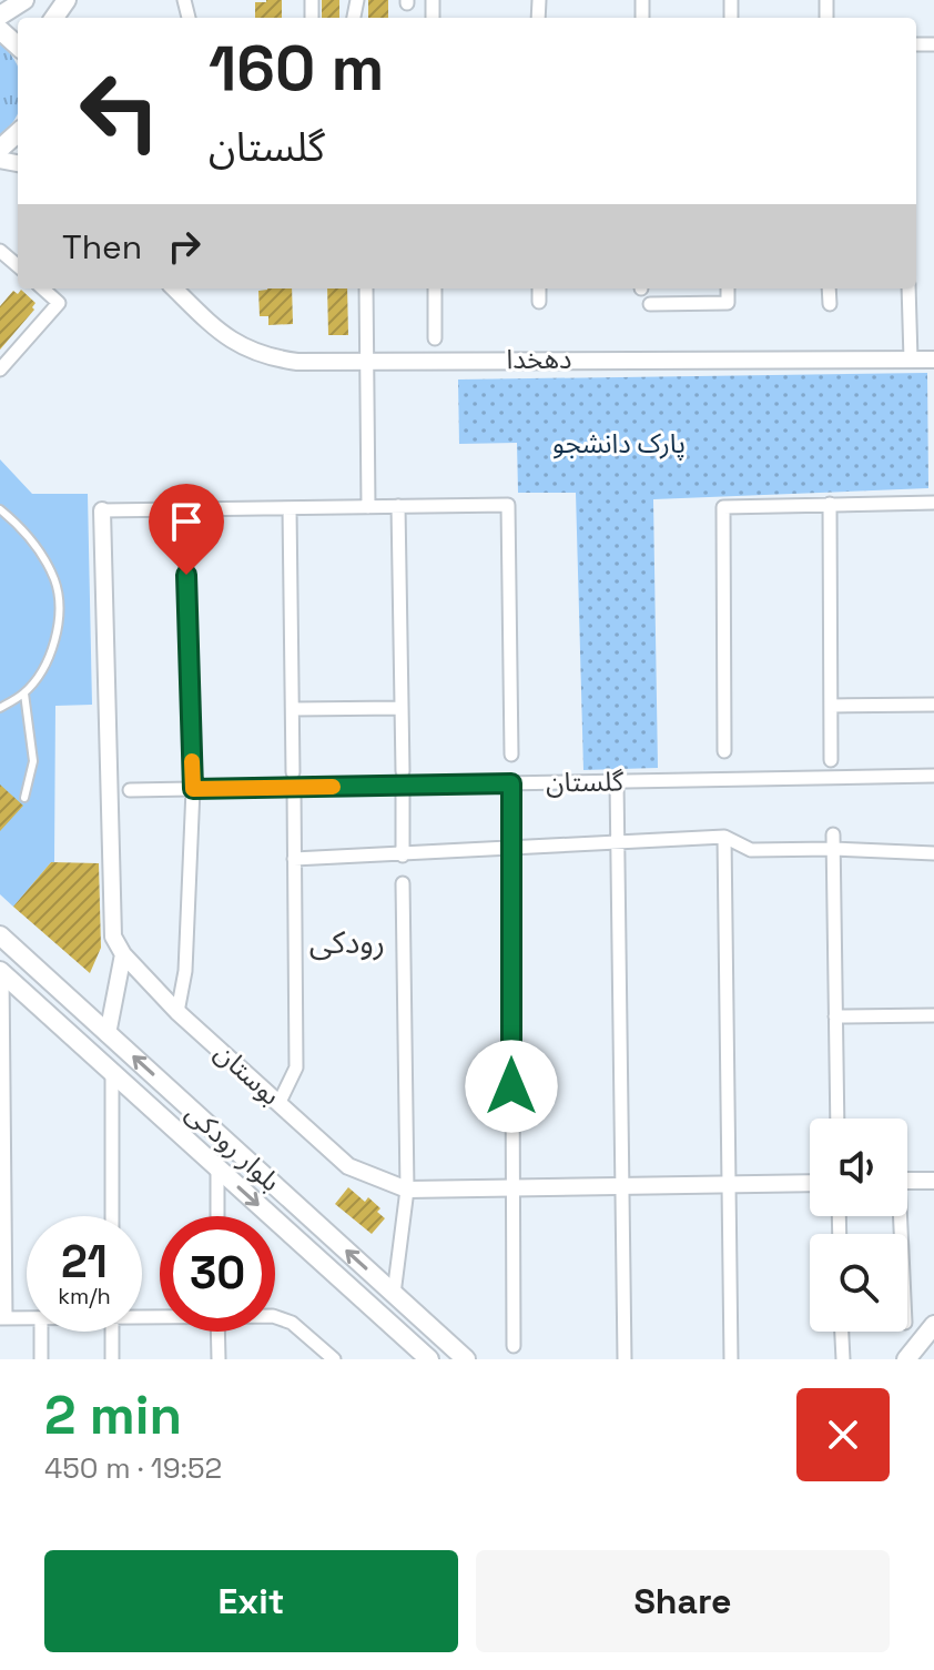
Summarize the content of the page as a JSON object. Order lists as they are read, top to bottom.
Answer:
{
  "streets": {
    "main road": ["بلوار رودکی"],
    "street": ["دهخدا", "گلستان", "بوستان"]
  },
  "districts": ["رودکی"],
  "parks": ["پارک دانشجو"],
  "page": {
    "turn": ["160 m", "گلستان"],
    "then": "Then",
    "speed": "21 km/h",
    "limit": "30",
    "heading": ["2 min", "450 m · 19:52"],
    "buttons": ["Exit", "Share"]
  }
}
